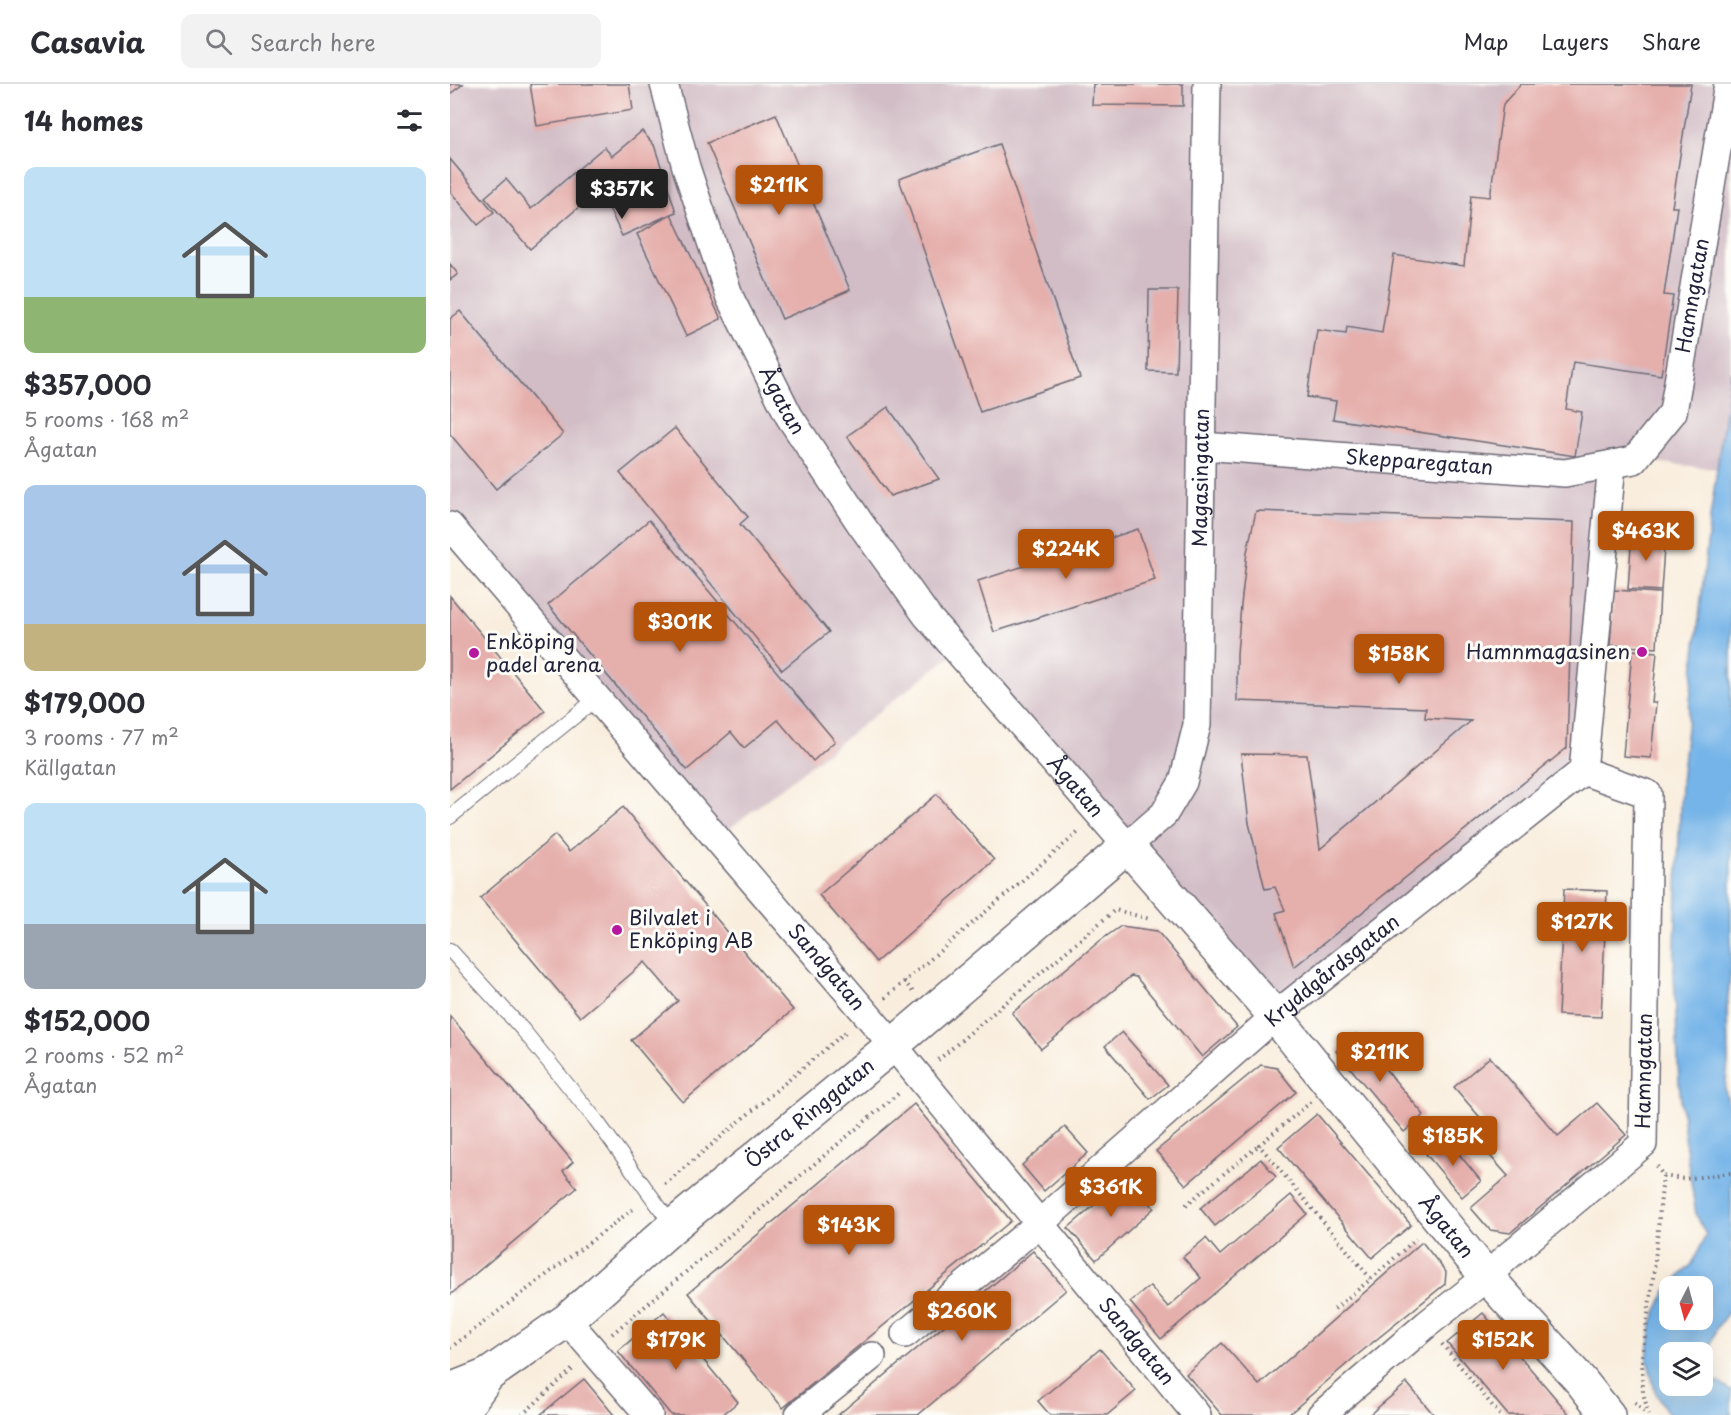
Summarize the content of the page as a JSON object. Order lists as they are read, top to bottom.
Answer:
{
  "streets": {
    "street": [
      "Hamngatan",
      "Ågatan",
      "Skepparegatan",
      "Magasingatan",
      "Sandgatan",
      "Kryddgårdsgatan",
      "Östra Ringgatan"
    ]
  },
  "crossings": [
    ["Hamngatan", "Ågatan"],
    ["Hamngatan", "Skepparegatan"],
    ["Hamngatan", "Kryddgårdsgatan"],
    ["Ågatan", "Magasingatan"],
    ["Ågatan", "Kryddgårdsgatan"],
    ["Ågatan", "Östra Ringgatan"],
    ["Skepparegatan", "Magasingatan"],
    ["Magasingatan", "Östra Ringgatan"],
    ["Sandgatan", "Kryddgårdsgatan"],
    ["Sandgatan", "Östra Ringgatan"]
  ],
  "places": ["Hamnmagasinen", "Enköping padel arena", "Bilvalet i Enköping AB"],
  "north": "bottom",
  "page": {
    "header": "Casavia",
    "search": "Search here",
    "nav": ["Map", "Layers", "Share"],
    "heading": "14 homes",
    "list": [
      {
        "name": "$357,000",
        "note": "5 rooms · 168 m² · Ågatan"
      },
      {
        "name": "$179,000",
        "note": "3 rooms · 77 m² · Källgatan"
      },
      {
        "name": "$152,000",
        "note": "2 rooms · 52 m² · Ågatan"
      }
    ],
    "price": [
      "$211K",
      "$357K",
      "$463K",
      "$224K",
      "$301K",
      "$158K",
      "$127K",
      "$211K",
      "$185K",
      "$361K",
      "$143K",
      "$260K",
      "$179K",
      "$152K"
    ]
  }
}
